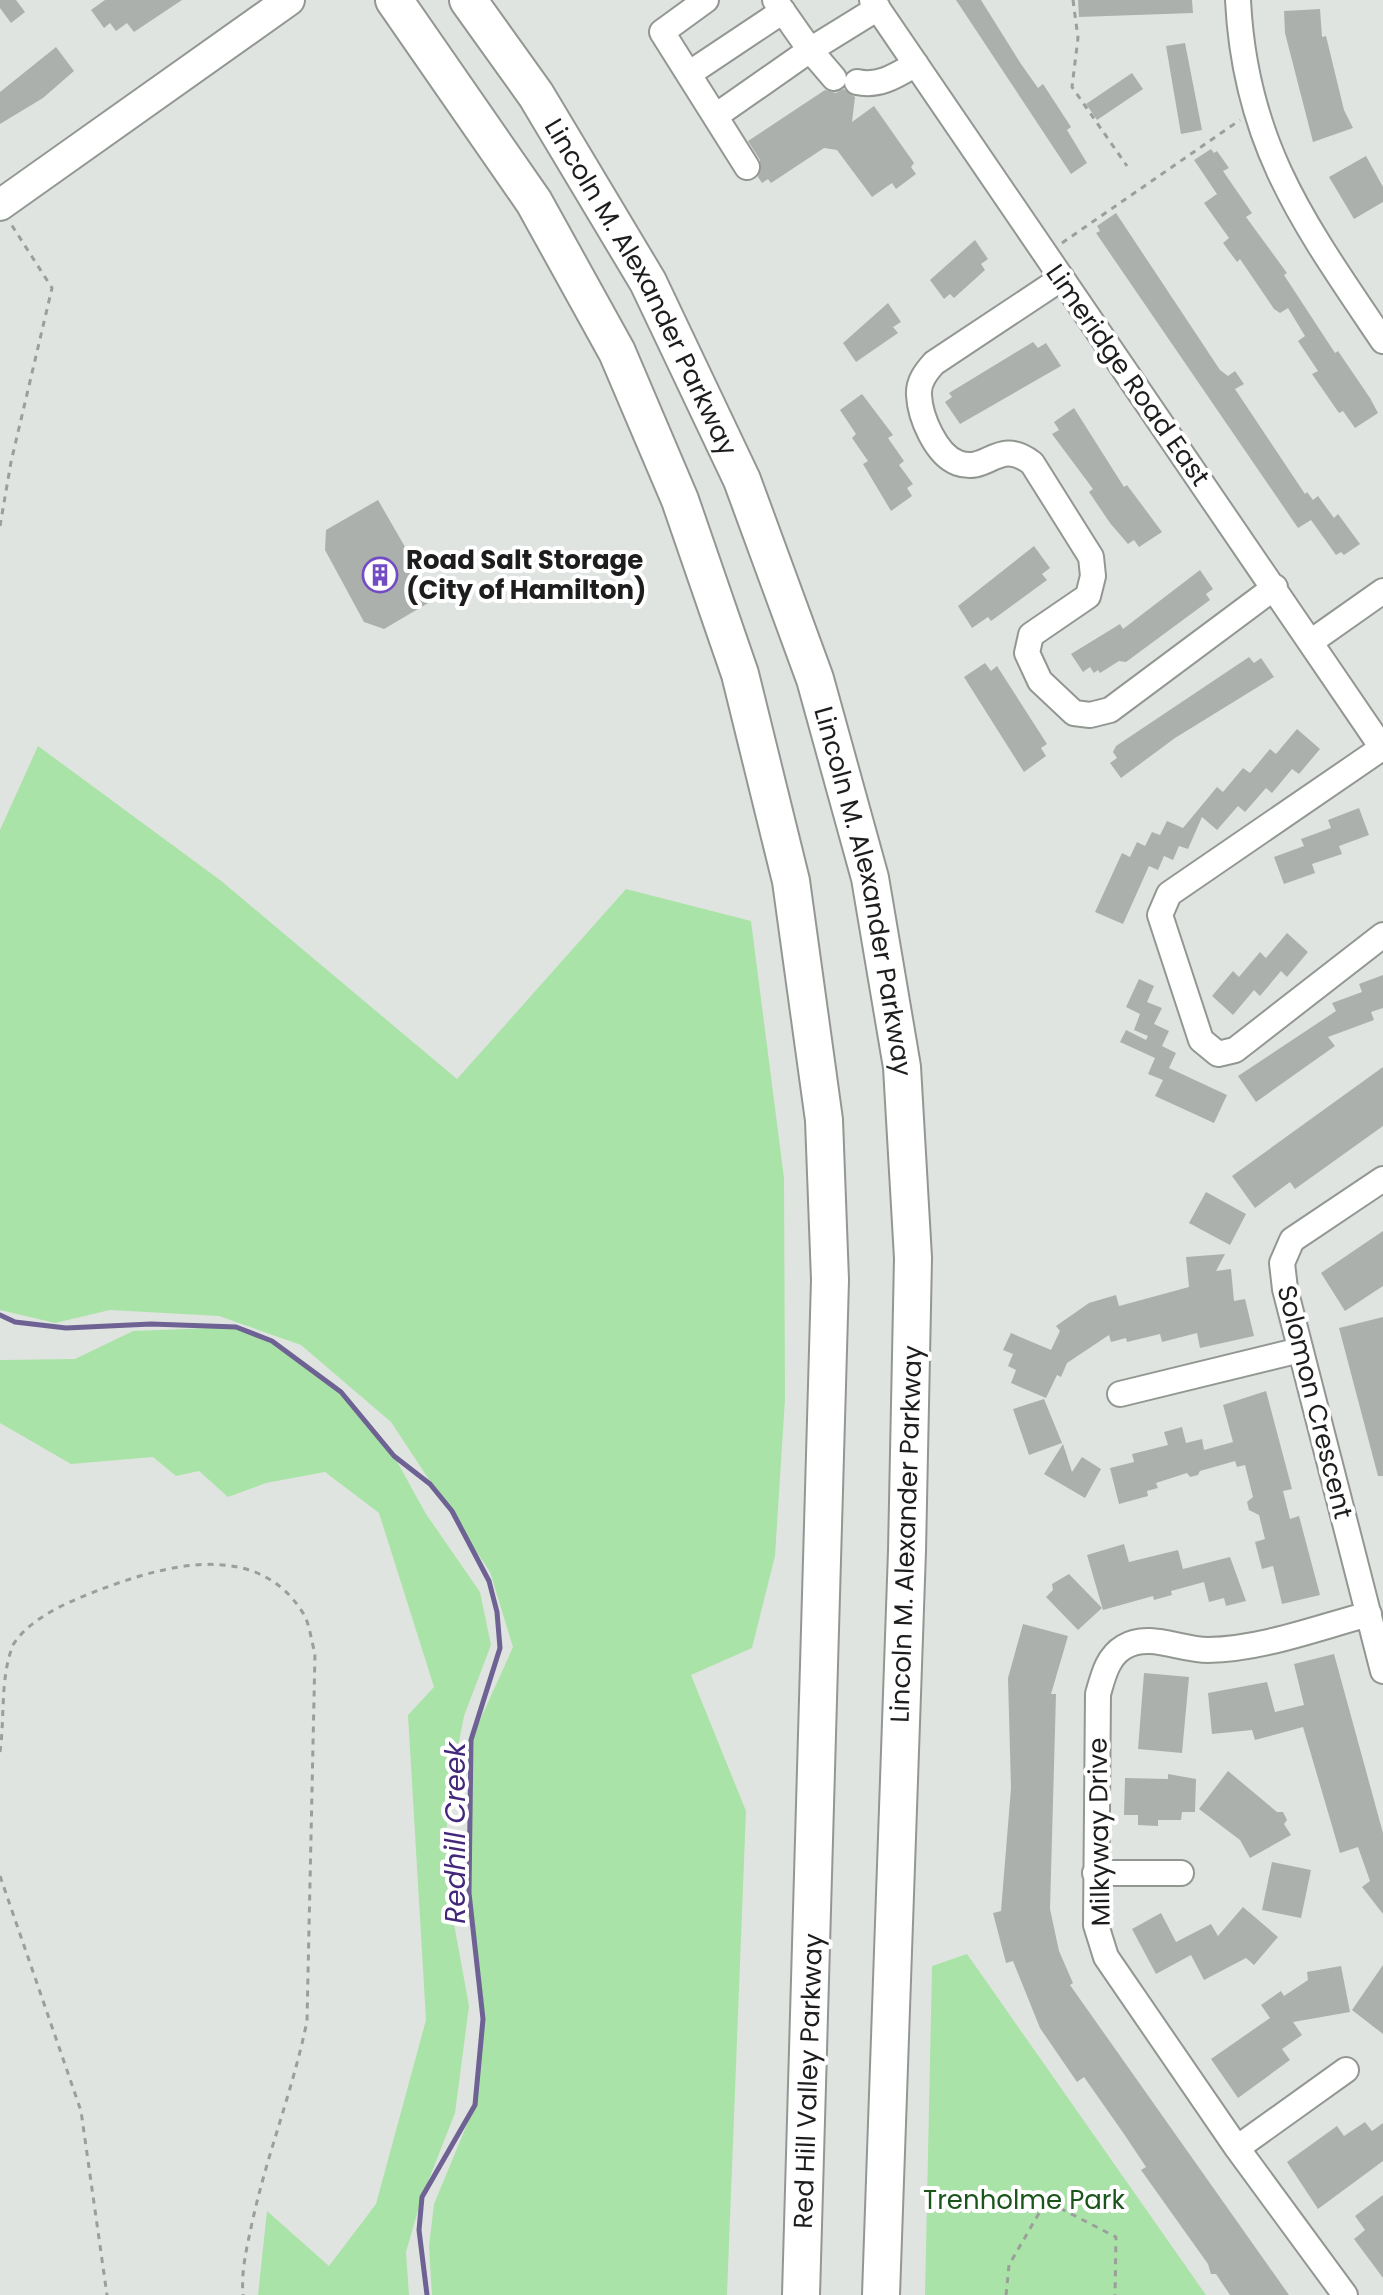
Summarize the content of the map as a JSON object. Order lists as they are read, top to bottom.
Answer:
{
  "streets": {
    "highway": ["Lincoln M. Alexander Parkway", "Red Hill Valley Parkway"],
    "street": ["Limeridge Road East", "Solomon Crescent", "Milkyway Drive"]
  },
  "crossings": [
    ["Lincoln M. Alexander Parkway", "Red Hill Valley Parkway"],
    ["Solomon Crescent", "Milkyway Drive"]
  ],
  "water": ["Redhill Creek"],
  "parks": ["Trenholme Park"],
  "places": {
    "building": ["Road Salt Storage (City of Hamilton)"]
  }
}
